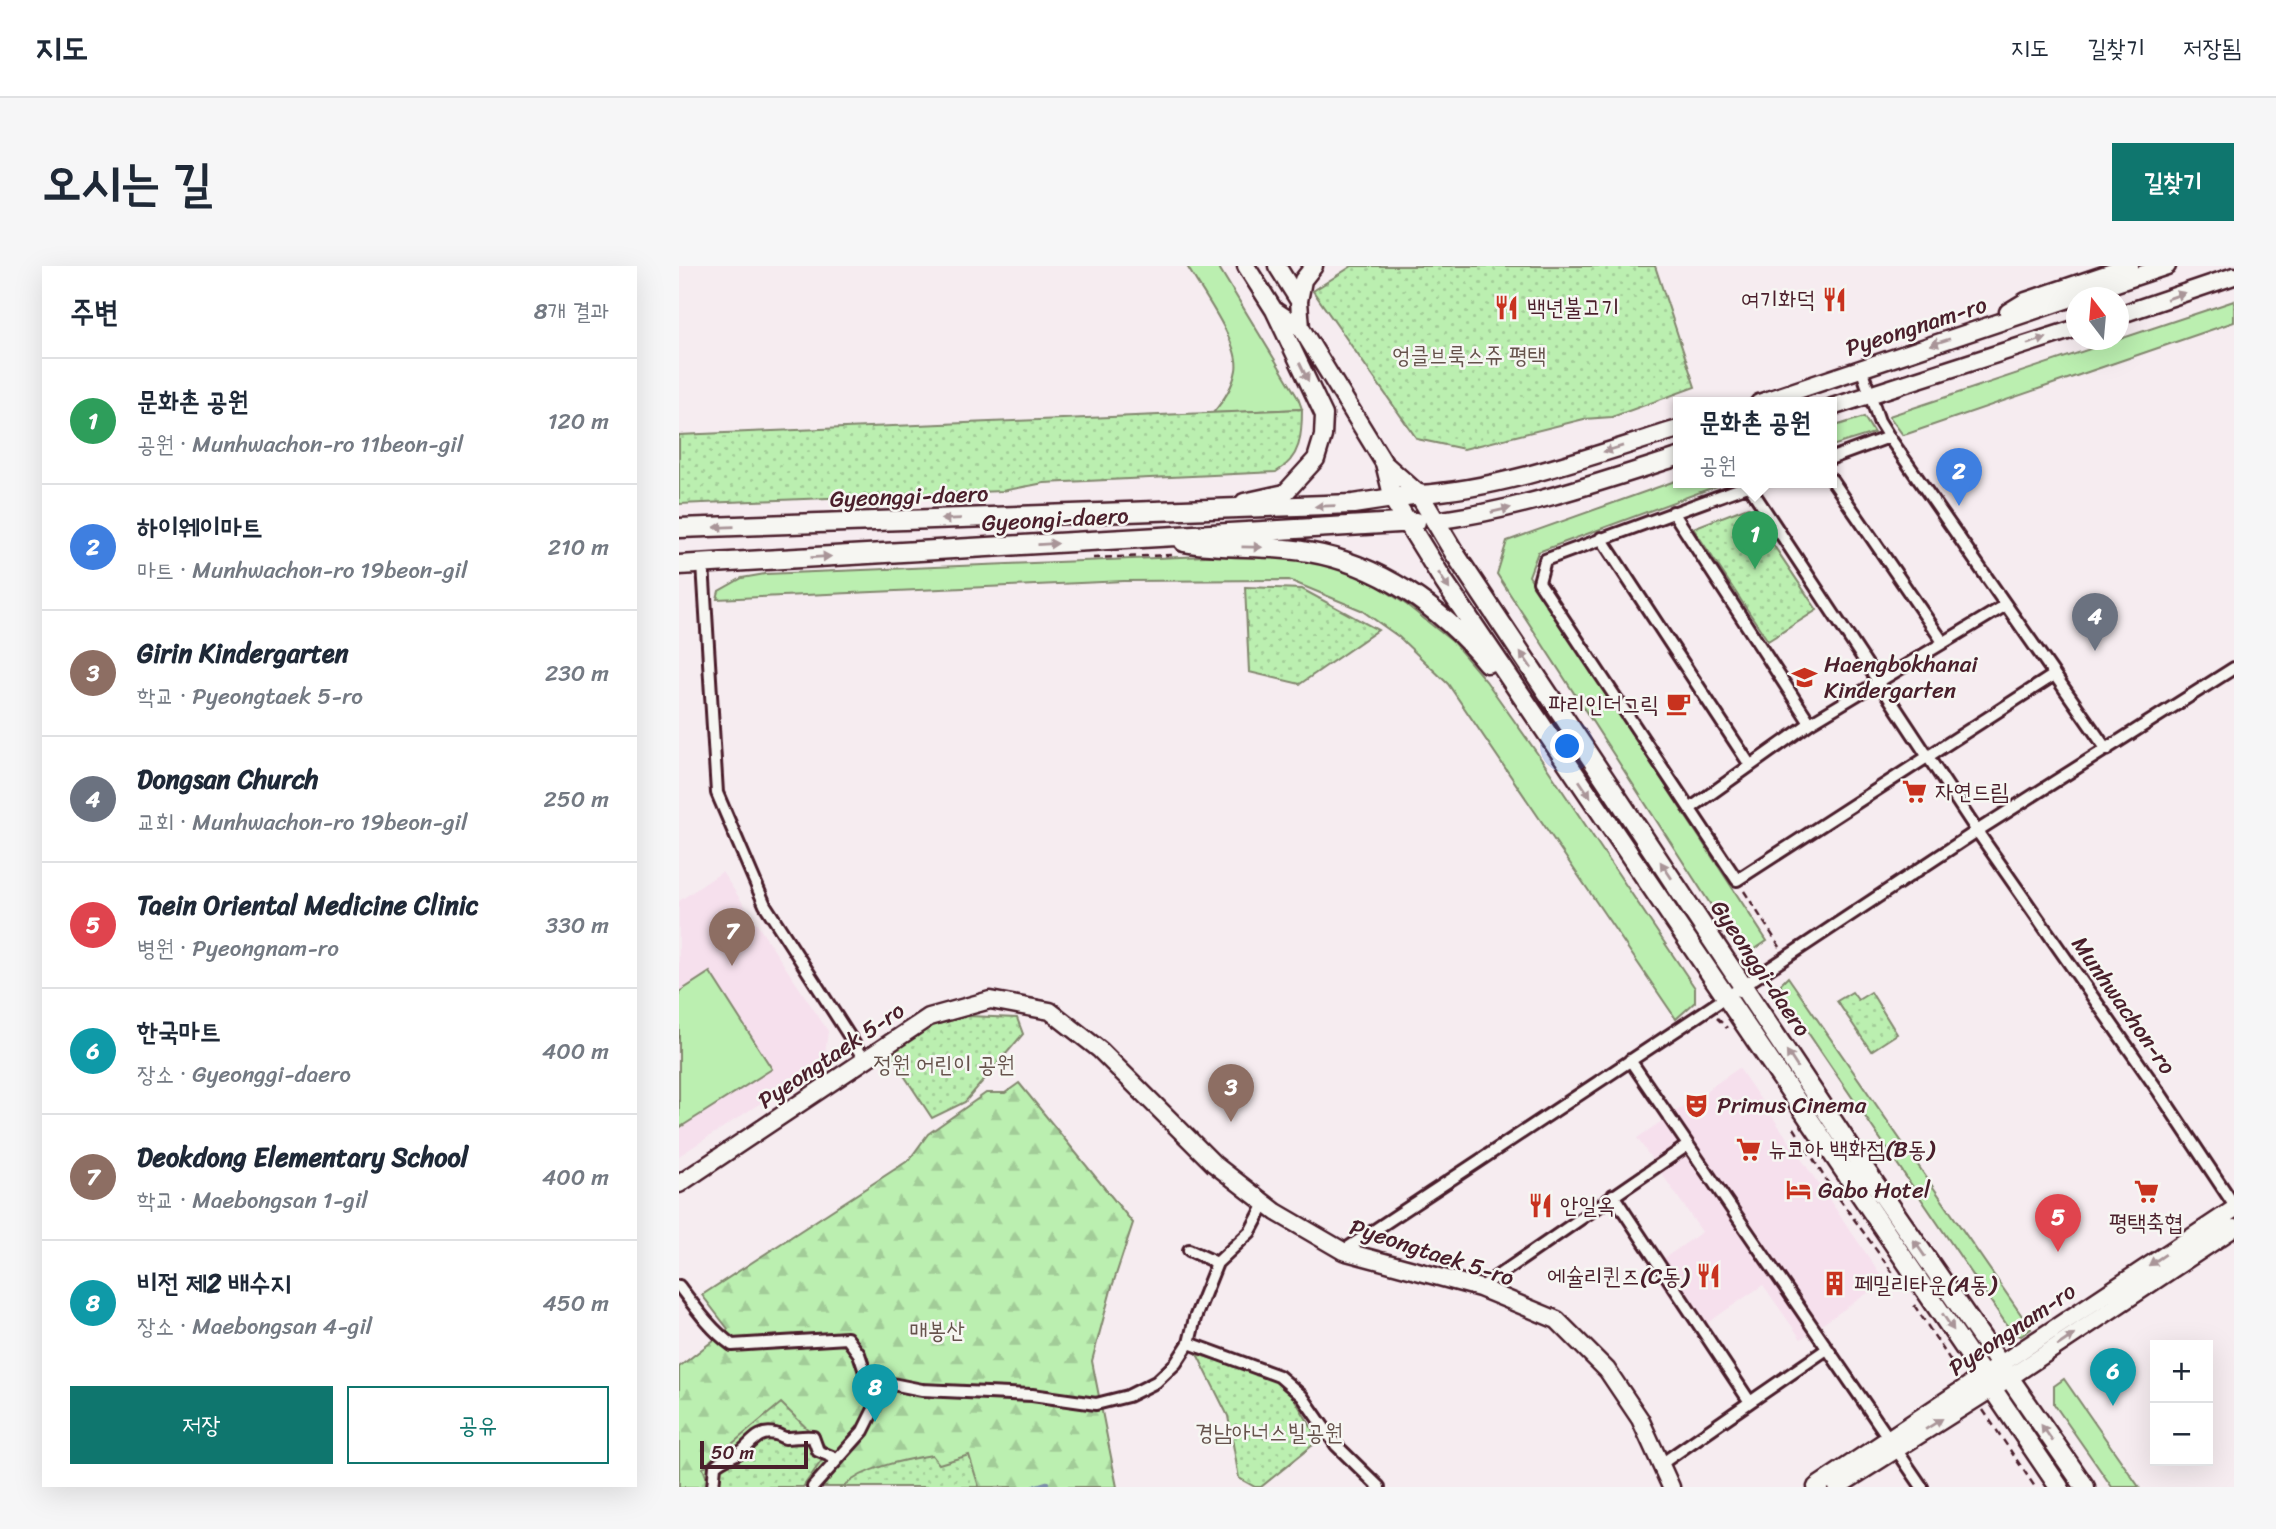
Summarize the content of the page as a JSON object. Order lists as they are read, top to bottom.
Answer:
{
  "streets": {
    "main road": ["Gyeonggi-daero", "Gyeongi-daero"],
    "street": ["Pyeongnam-ro", "Munhwachon-ro", "Pyeongtaek 5-ro"]
  },
  "crossings": [
    ["Pyeongnam-ro", "Gyeonggi-daero"],
    ["Pyeongnam-ro", "Munhwachon-ro"],
    ["Gyeonggi-daero", "Gyeongi-daero"]
  ],
  "one_way": ["Gyeongi-daero"],
  "parks": [
    "엉클브룩스쥬 평택",
    "정원 어린이 공원",
    "매봉산",
    "경남아너스빌공원"
  ],
  "places": {
    "restaurant": [
      "여기화덕",
      "백년불고기",
      "안일옥",
      "에슐리퀸즈(C동)"
    ],
    "school or university": ["Haengbokhanai Kindergarten"],
    "cafe": ["파리인더그릭"],
    "supermarket": ["자연드림", "뉴코아 백화점(B동)", "평택축협"],
    "theatre": ["Primus Cinema"],
    "hotel": ["Gabo Hotel"],
    "building": ["페밀리타운(A동)"]
  },
  "scale_bar": "50 m",
  "north": "top",
  "page": {
    "header": "지도",
    "nav": ["지도", "길찾기", "저장됨"],
    "title": "오시는 길",
    "buttons": [
      "길찾기",
      ["저장", "공유"]
    ],
    "heading": ["주변", "8개 결과"],
    "list": [
      {
        "mark": "1",
        "name": "문화촌 공원",
        "note": "공원 · Munhwachon-ro 11beon-gil",
        "value": "120 m"
      },
      {
        "mark": "2",
        "name": "하이웨이마트",
        "note": "마트 · Munhwachon-ro 19beon-gil",
        "value": "210 m"
      },
      {
        "mark": "3",
        "name": "Girin Kindergarten",
        "note": "학교 · Pyeongtaek 5-ro",
        "value": "230 m"
      },
      {
        "mark": "4",
        "name": "Dongsan Church",
        "note": "교회 · Munhwachon-ro 19beon-gil",
        "value": "250 m"
      },
      {
        "mark": "5",
        "name": "Taein Oriental Medicine Clinic",
        "note": "병원 · Pyeongnam-ro",
        "value": "330 m"
      },
      {
        "mark": "6",
        "name": "한국마트",
        "note": "장소 · Gyeonggi-daero",
        "value": "400 m"
      },
      {
        "mark": "7",
        "name": "Deokdong Elementary School",
        "note": "학교 · Maebongsan 1-gil",
        "value": "400 m"
      },
      {
        "mark": "8",
        "name": "비전 제2 배수지",
        "note": "장소 · Maebongsan 4-gil",
        "value": "450 m"
      }
    ],
    "popup": ["문화촌 공원", "공원"],
    "pins": [
      "2",
      "1",
      "4",
      "7",
      "3",
      "5",
      "6",
      "8"
    ],
    "map_buttons": ["+", "−"],
    "scale": "50 m"
  }
}
